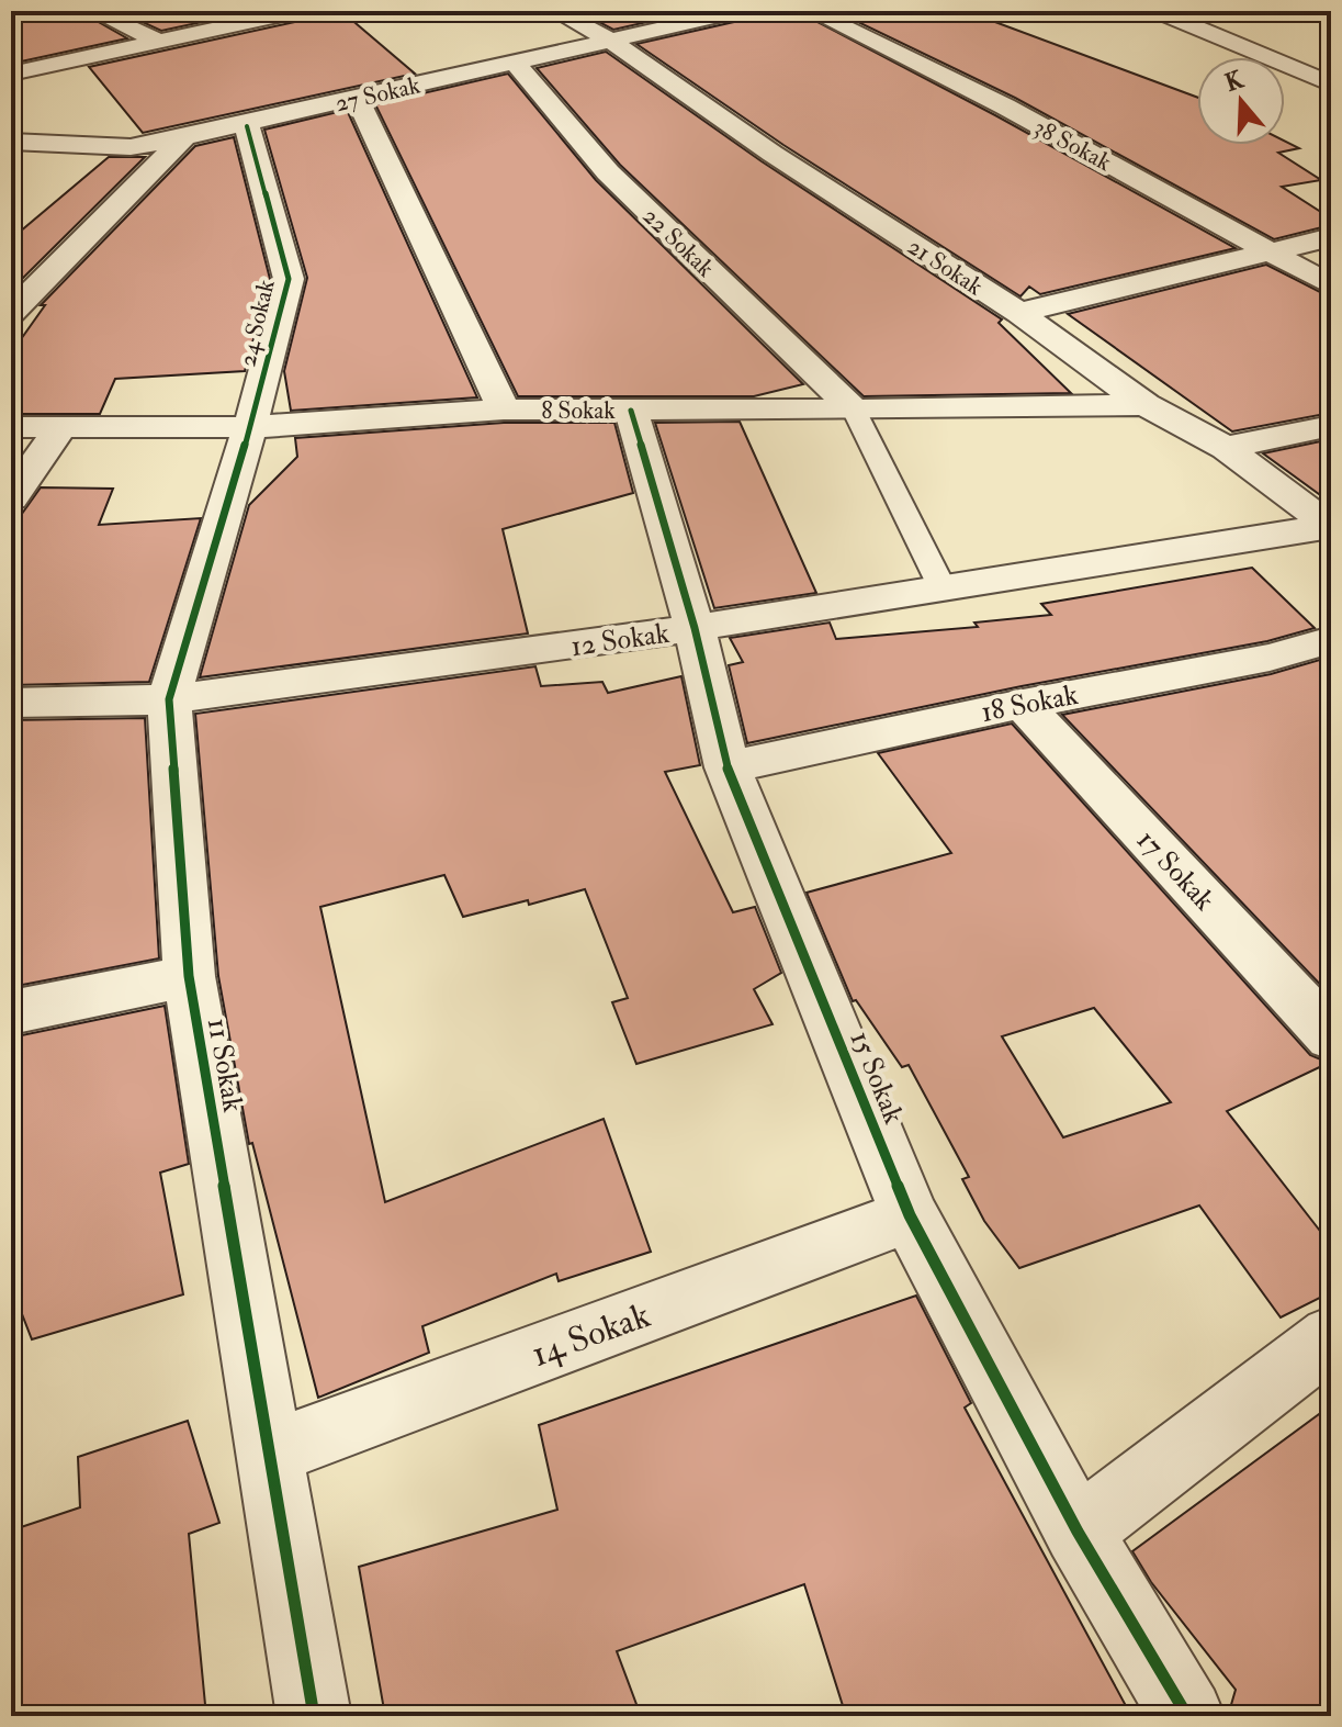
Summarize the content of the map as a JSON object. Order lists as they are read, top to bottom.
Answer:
{
  "streets": {
    "street": [
      "27 Sokak",
      "38 Sokak",
      "22 Sokak",
      "21 Sokak",
      "24 Sokak",
      "8 Sokak",
      "12 Sokak",
      "18 Sokak",
      "17 Sokak",
      "11 Sokak",
      "15 Sokak",
      "14 Sokak"
    ]
  },
  "crossings": [
    ["27 Sokak", "22 Sokak"],
    ["27 Sokak", "21 Sokak"],
    ["27 Sokak", "24 Sokak"],
    ["22 Sokak", "8 Sokak"],
    ["21 Sokak", "8 Sokak"],
    ["21 Sokak", "12 Sokak"],
    ["24 Sokak", "8 Sokak"],
    ["24 Sokak", "11 Sokak"],
    ["8 Sokak", "11 Sokak"],
    ["8 Sokak", "15 Sokak"],
    ["12 Sokak", "11 Sokak"],
    ["12 Sokak", "15 Sokak"],
    ["18 Sokak", "17 Sokak"],
    ["18 Sokak", "15 Sokak"],
    ["11 Sokak", "14 Sokak"],
    ["15 Sokak", "14 Sokak"]
  ],
  "north": "top"
}
